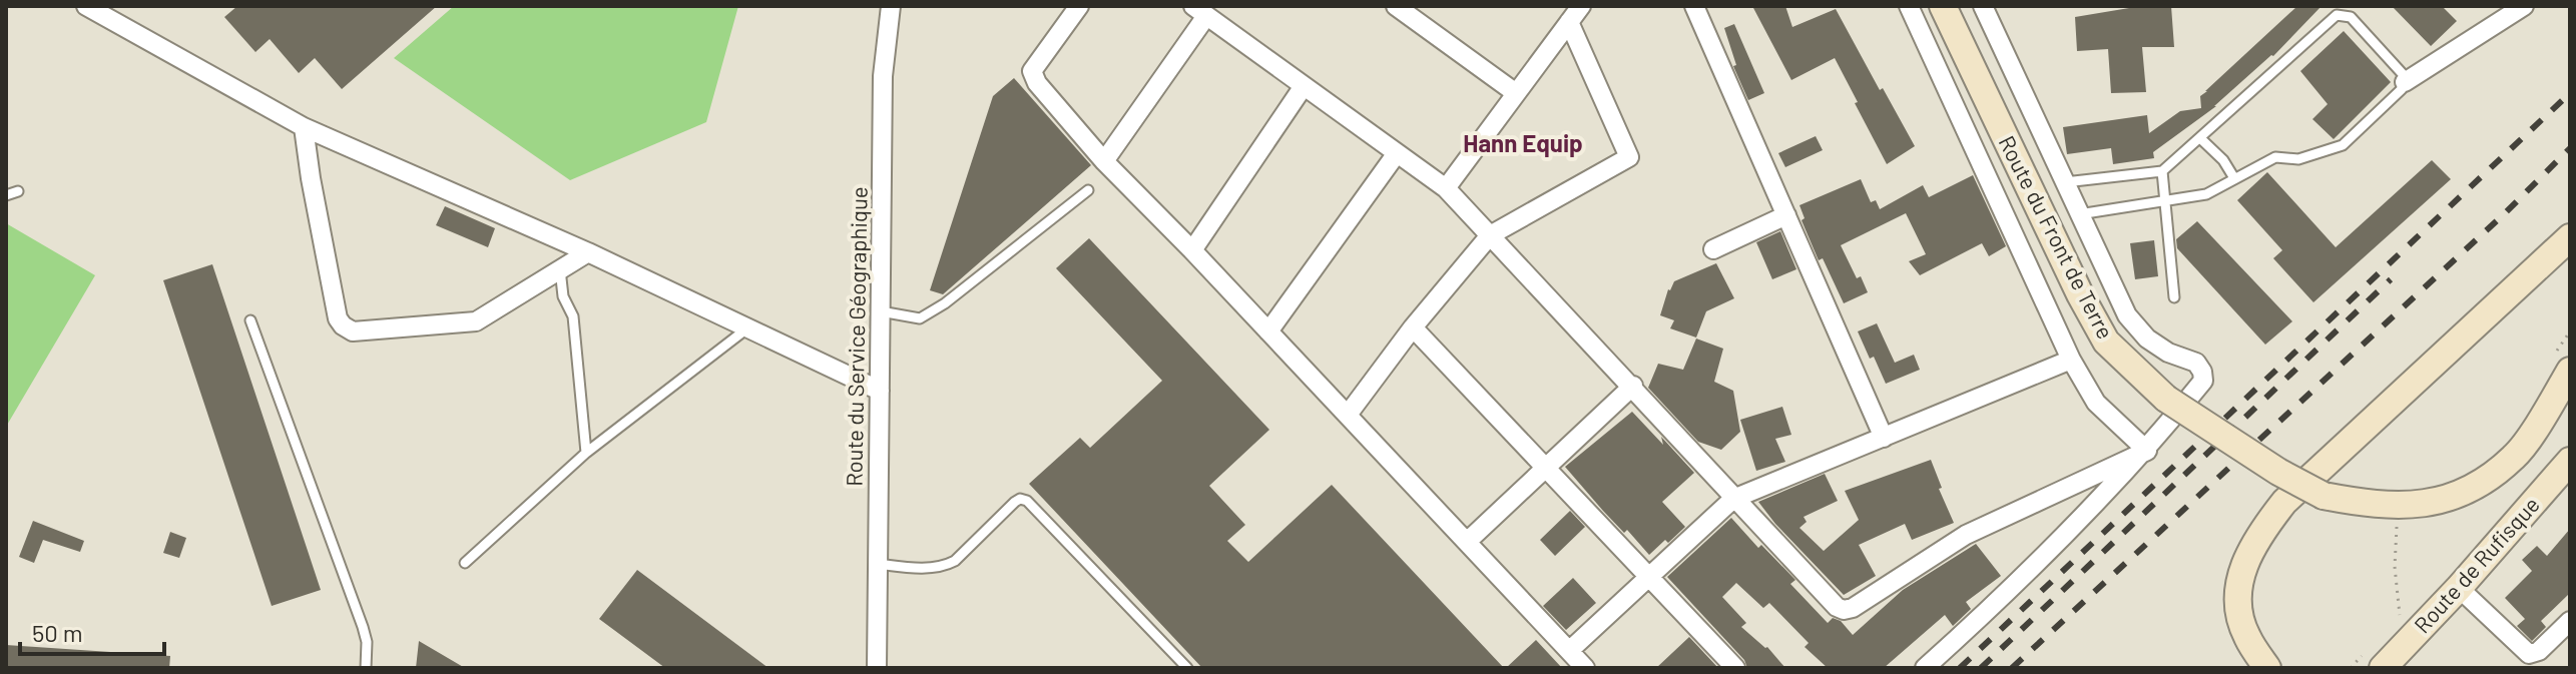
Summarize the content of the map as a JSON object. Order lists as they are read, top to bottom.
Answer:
{
  "streets": {
    "main road": ["Route du Front de Terre", "Route de Rufisque"],
    "street": ["Route du Service Géographique"]
  },
  "districts": ["Hann Equip"],
  "scale_bar": "50 m"
}
